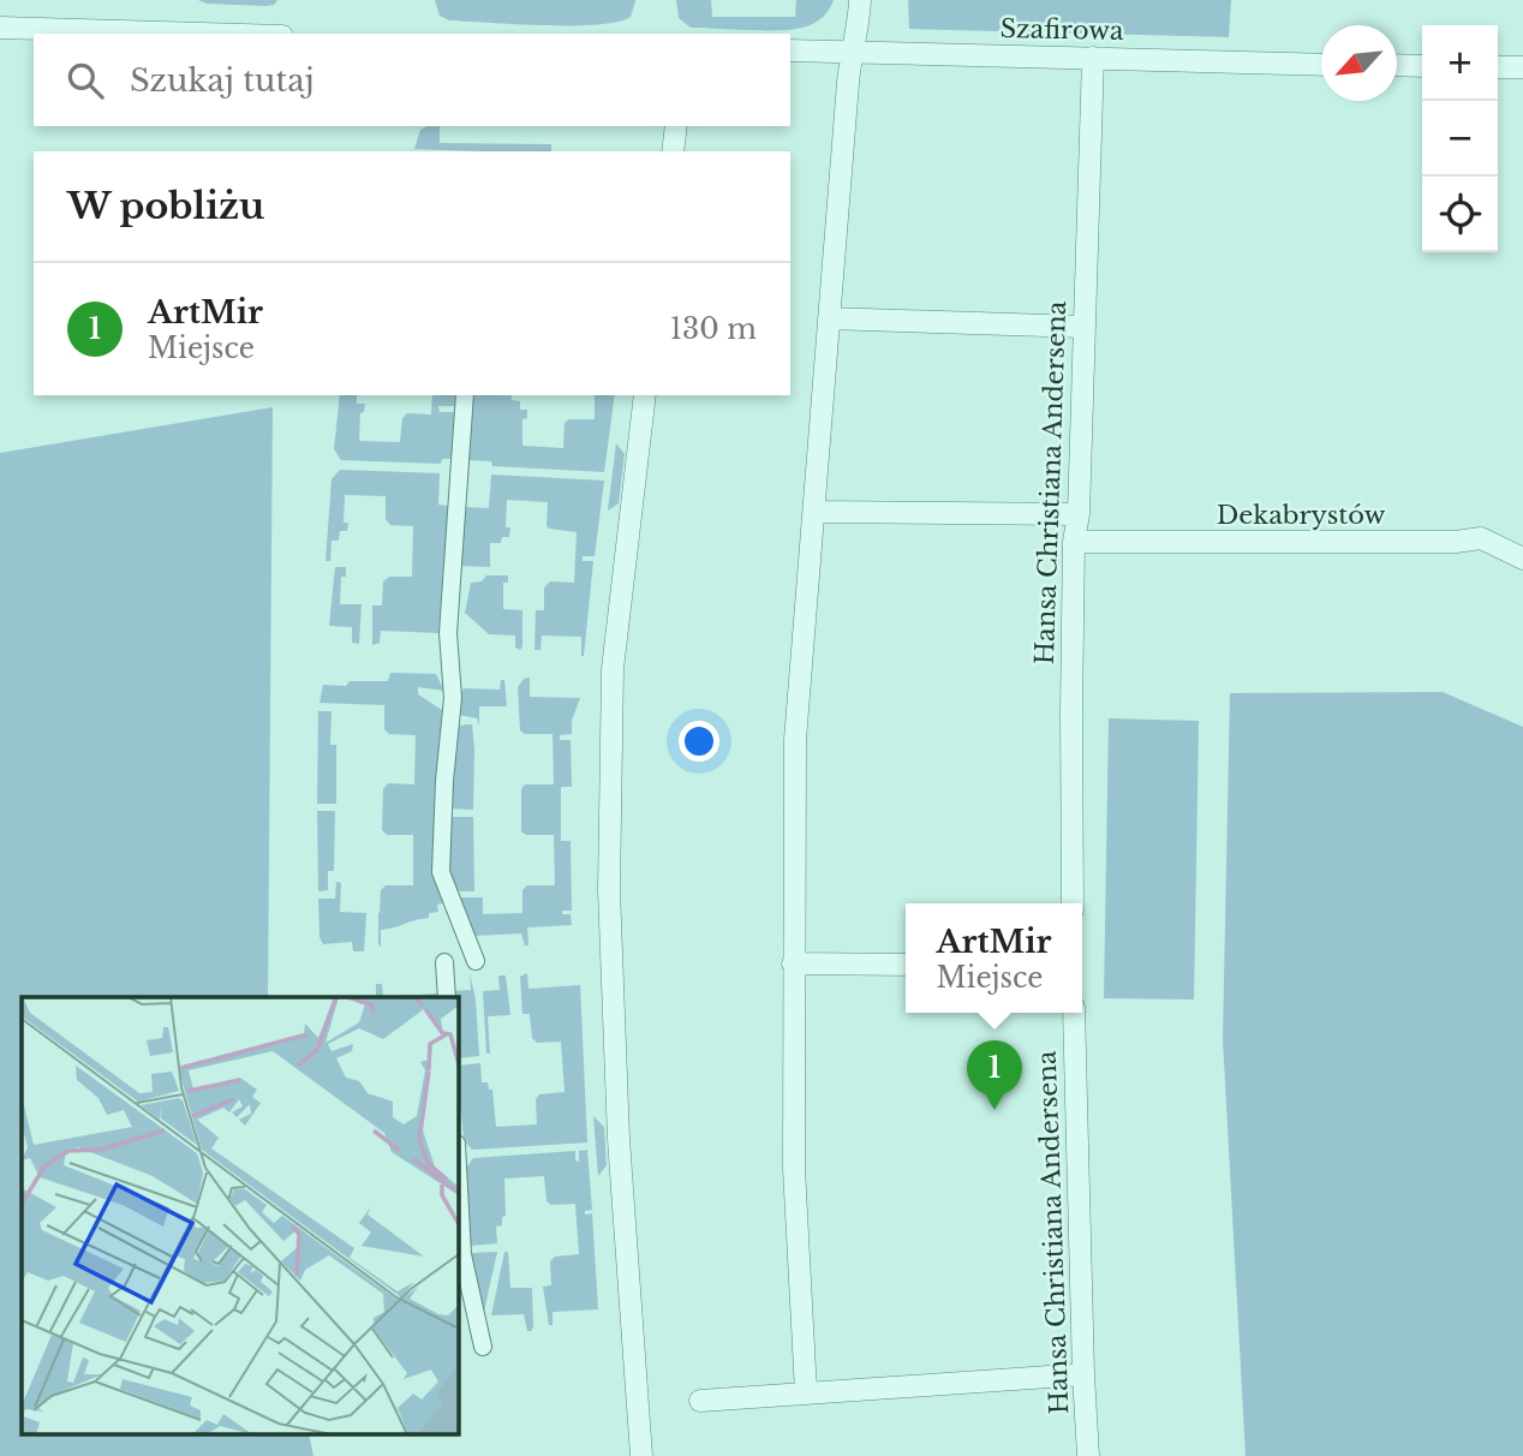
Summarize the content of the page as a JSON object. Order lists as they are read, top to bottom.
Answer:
{
  "streets": {
    "street": ["Szafirowa", "Hansa Christiana Andersena", "Dekabrystów"]
  },
  "crossings": [
    ["Szafirowa", "Hansa Christiana Andersena"],
    ["Hansa Christiana Andersena", "Dekabrystów"]
  ],
  "north": "bottom left",
  "page": {
    "map_buttons": ["+", "−"],
    "search": "Szukaj tutaj",
    "heading": "W pobliżu",
    "list": [
      {
        "mark": "1",
        "name": "ArtMir",
        "note": "Miejsce",
        "value": "130 m"
      }
    ],
    "popup": ["ArtMir", "Miejsce"],
    "pins": "1"
  }
}
